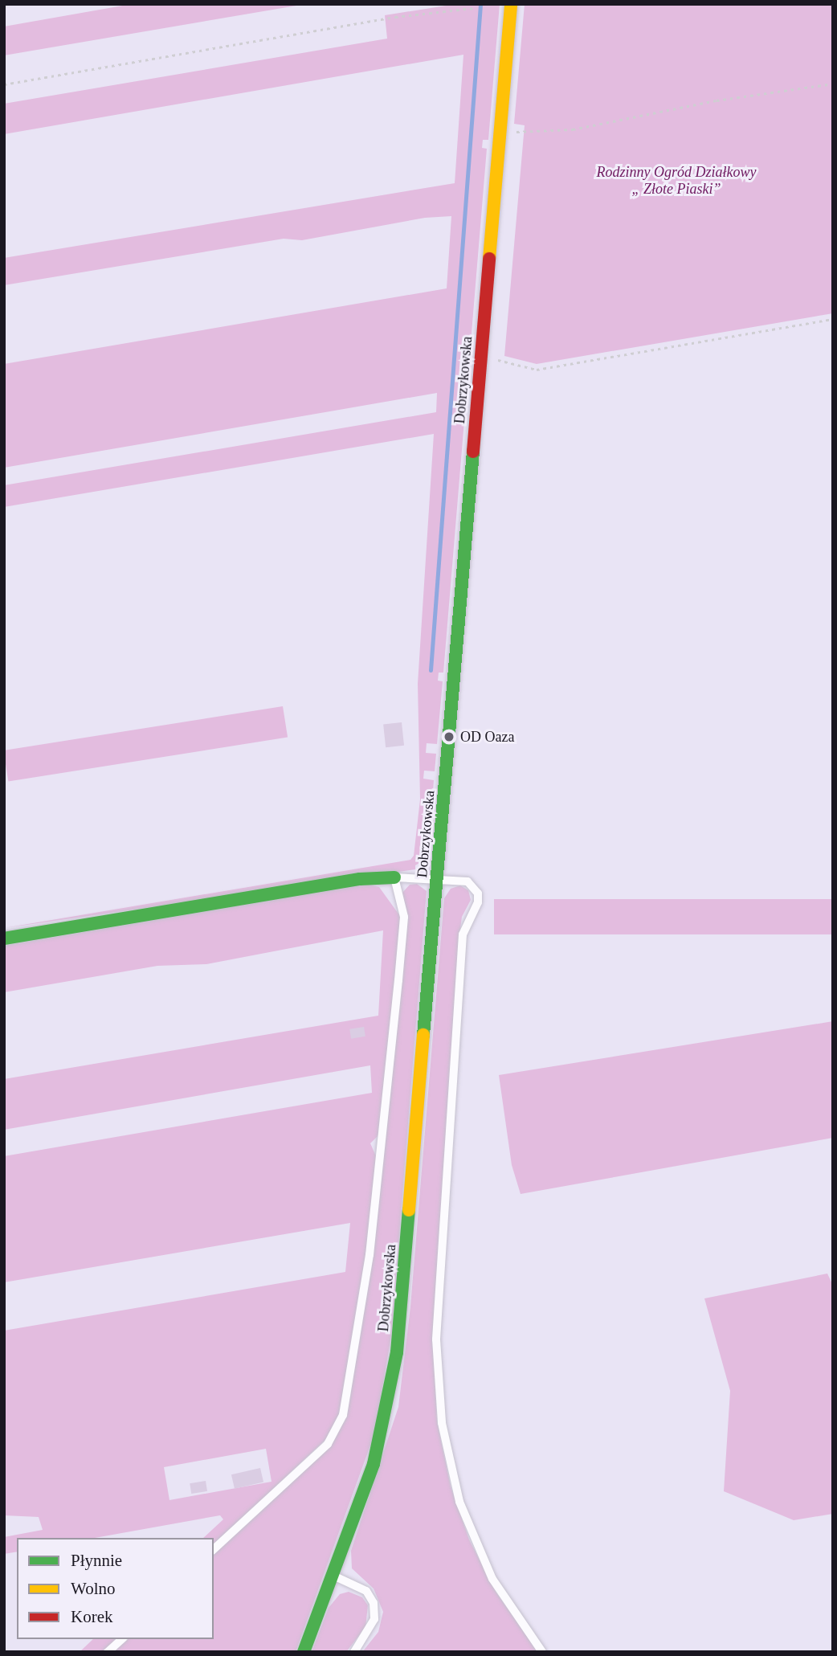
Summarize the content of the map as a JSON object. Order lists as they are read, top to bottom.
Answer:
{
  "streets": {
    "main road": ["Dobrzykowska"]
  },
  "parks": ["Rodzinny Ogród Działkowy „ Złote Piaski”"],
  "places": ["OD Oaza"],
  "legend": ["Płynnie", "Wolno", "Korek"]
}
